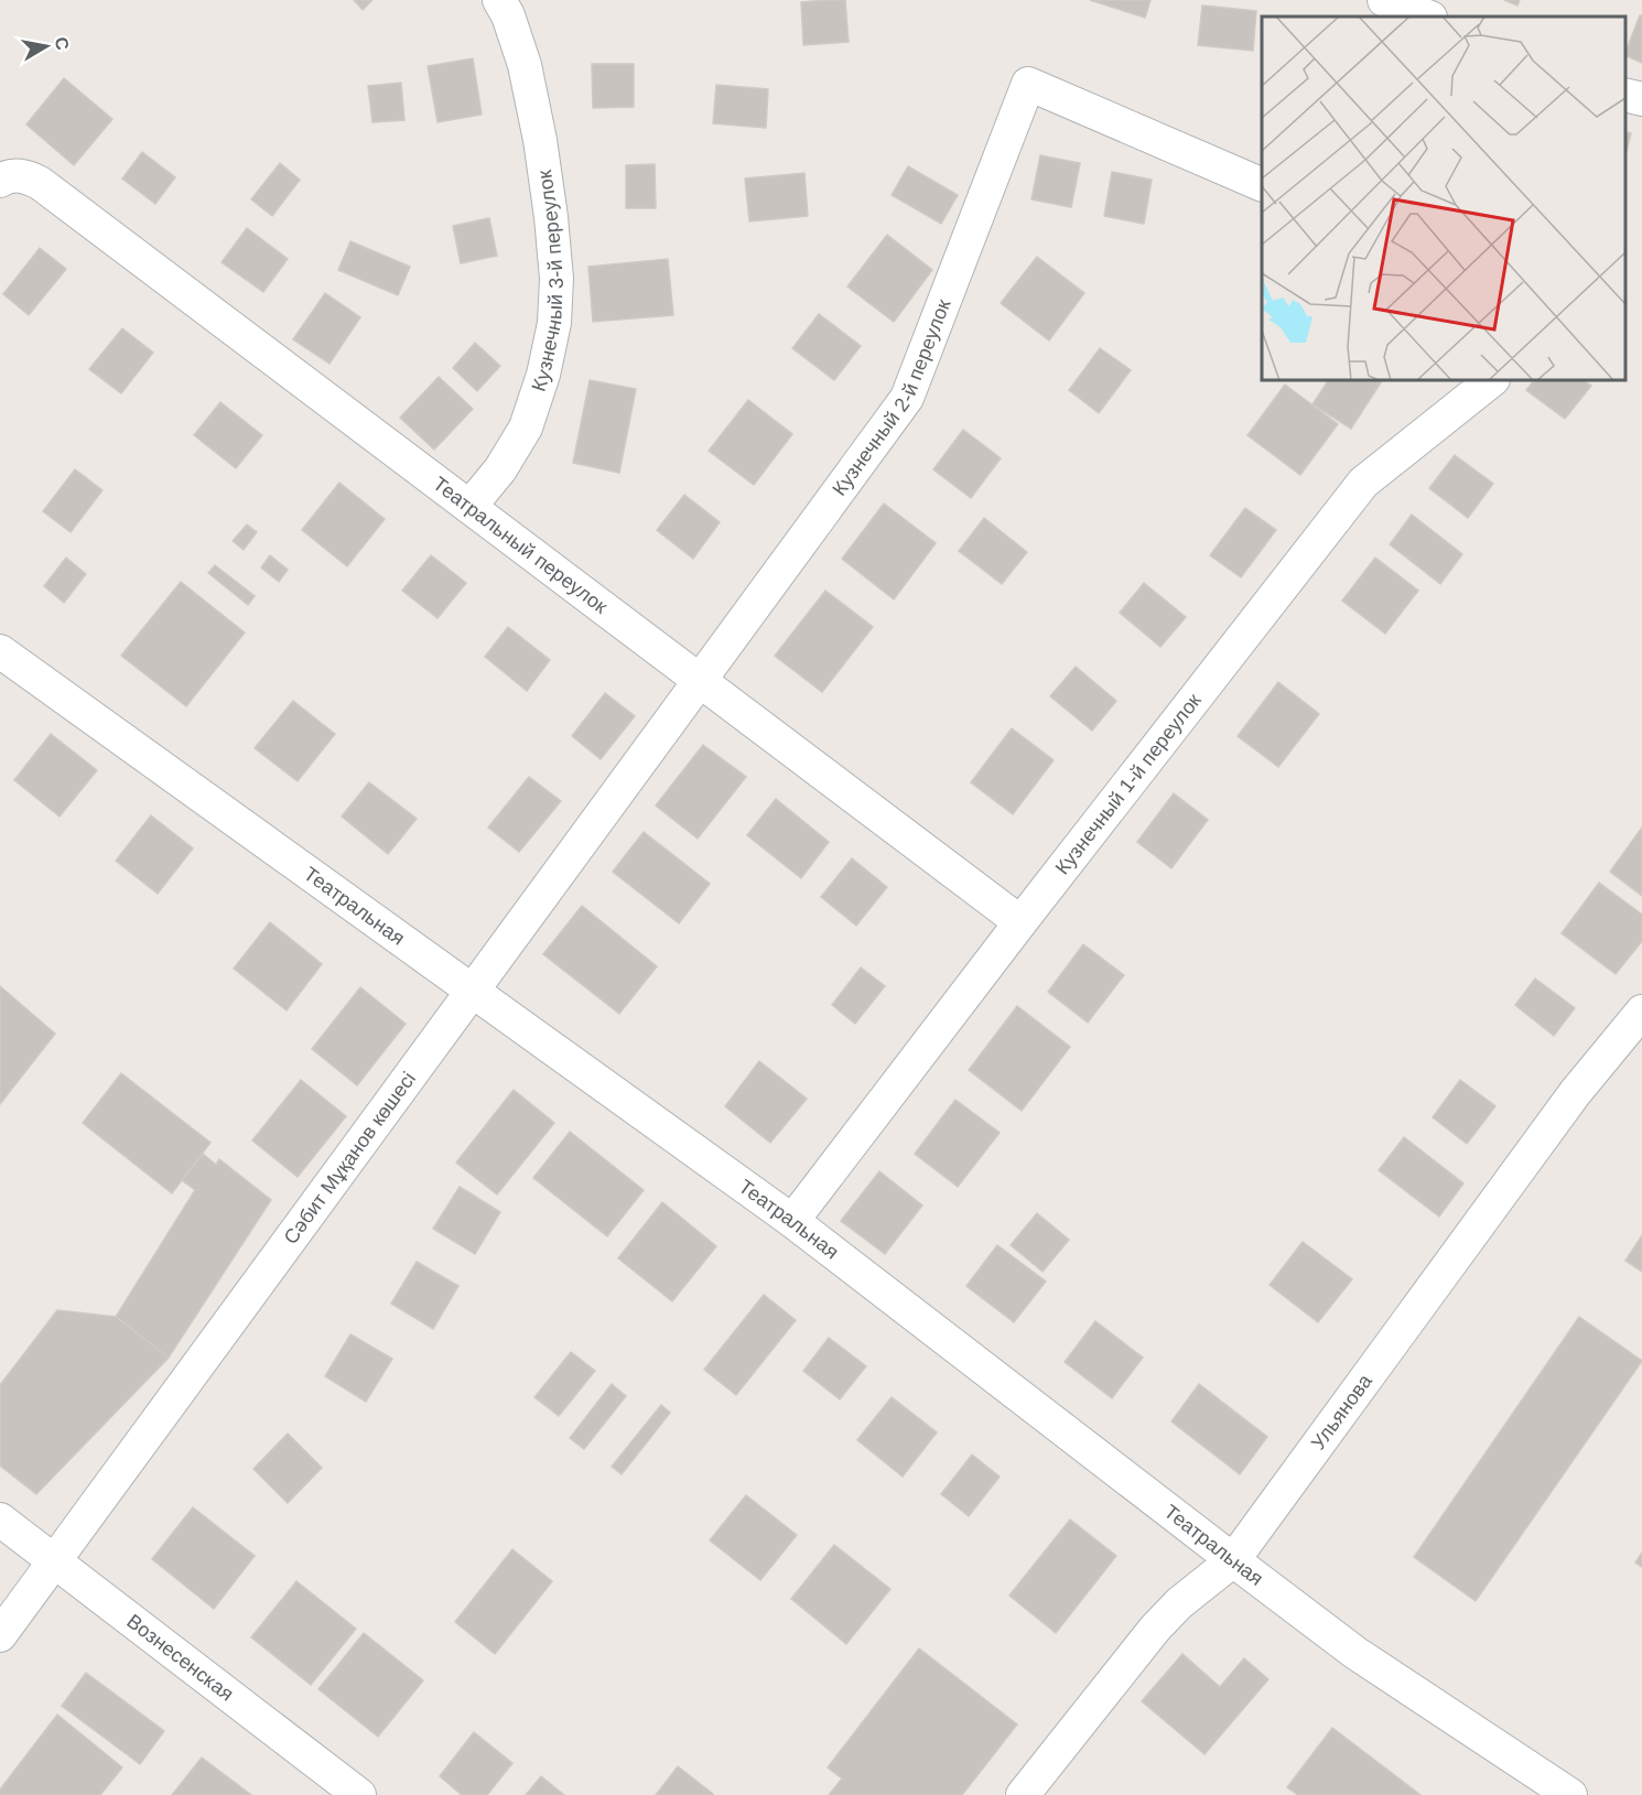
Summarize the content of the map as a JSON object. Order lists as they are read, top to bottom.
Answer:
{
  "streets": {
    "street": [
      "Кузнечный 3-й переулок",
      "Кузнечный 2-й переулок",
      "Театральный переулок",
      "Кузнечный 1-й переулок",
      "Театральная",
      "Сәбит Мұқанов көшесі",
      "Ульянова",
      "Вознесенская"
    ]
  },
  "crossings": [
    ["Кузнечный 3-й переулок", "Театральный переулок"],
    ["Кузнечный 2-й переулок", "Театральный переулок"],
    ["Кузнечный 2-й переулок", "Сәбит Мұқанов көшесі"],
    ["Театральный переулок", "Кузнечный 1-й переулок"],
    ["Театральный переулок", "Сәбит Мұқанов көшесі"],
    ["Кузнечный 1-й переулок", "Театральная"],
    ["Театральная", "Сәбит Мұқанов көшесі"],
    ["Театральная", "Ульянова"],
    ["Сәбит Мұқанов көшесі", "Вознесенская"]
  ],
  "north": "right"
}
